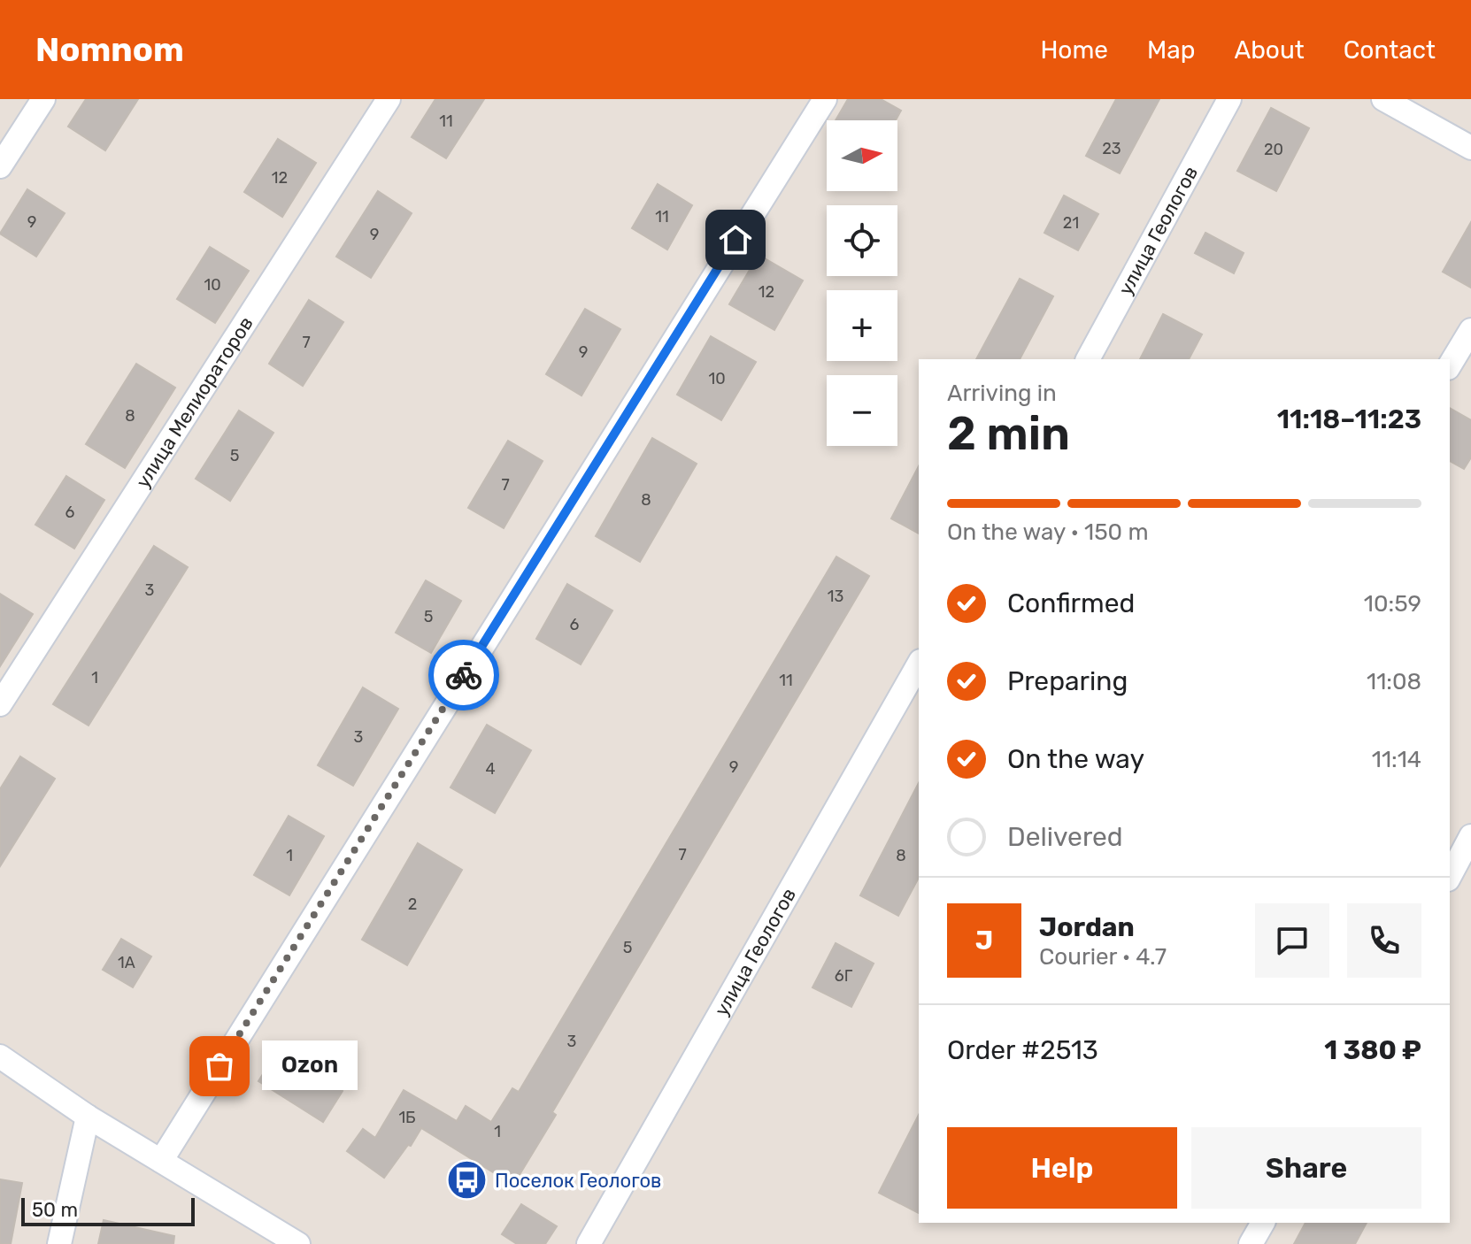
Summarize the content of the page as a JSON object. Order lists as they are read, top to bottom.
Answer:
{
  "streets": {
    "street": ["улица Геологов", "улица Мелиораторов"]
  },
  "places": {
    "other": ["Ozon"],
    "bus stop": ["Поселок Геологов"]
  },
  "house_numbers": [
    "11",
    "23",
    "20",
    "12",
    "11",
    "9",
    "21",
    "9",
    "10",
    "12",
    "7",
    "9",
    "10",
    "8",
    "5",
    "7",
    "8",
    "6",
    "3",
    "13",
    "5",
    "6",
    "1",
    "11",
    "3",
    "9",
    "4",
    "7",
    "1",
    "8",
    "2",
    "5",
    "1А",
    "6Г",
    "3",
    "1Б",
    "1"
  ],
  "scale_bar": "50 m",
  "north": "right",
  "page": {
    "header": "Nomnom",
    "nav": [
      "Home",
      "Map",
      "About",
      "Contact"
    ],
    "map_buttons": ["+", "−"],
    "heading": ["2 min", "Arriving in", "11:18–11:23"],
    "panel": [
      "Jordan",
      "Courier · 4.7",
      "Order #2513",
      "1 380 ₽"
    ],
    "bar": "On the way · 150 m",
    "list": [
      ["Confirmed", "10:59"],
      ["Preparing", "11:08"],
      ["On the way", "11:14"],
      "Delivered"
    ],
    "round": "J",
    "bubble": "Ozon",
    "buttons": ["Help", "Share"],
    "scale": "50 m"
  }
}
